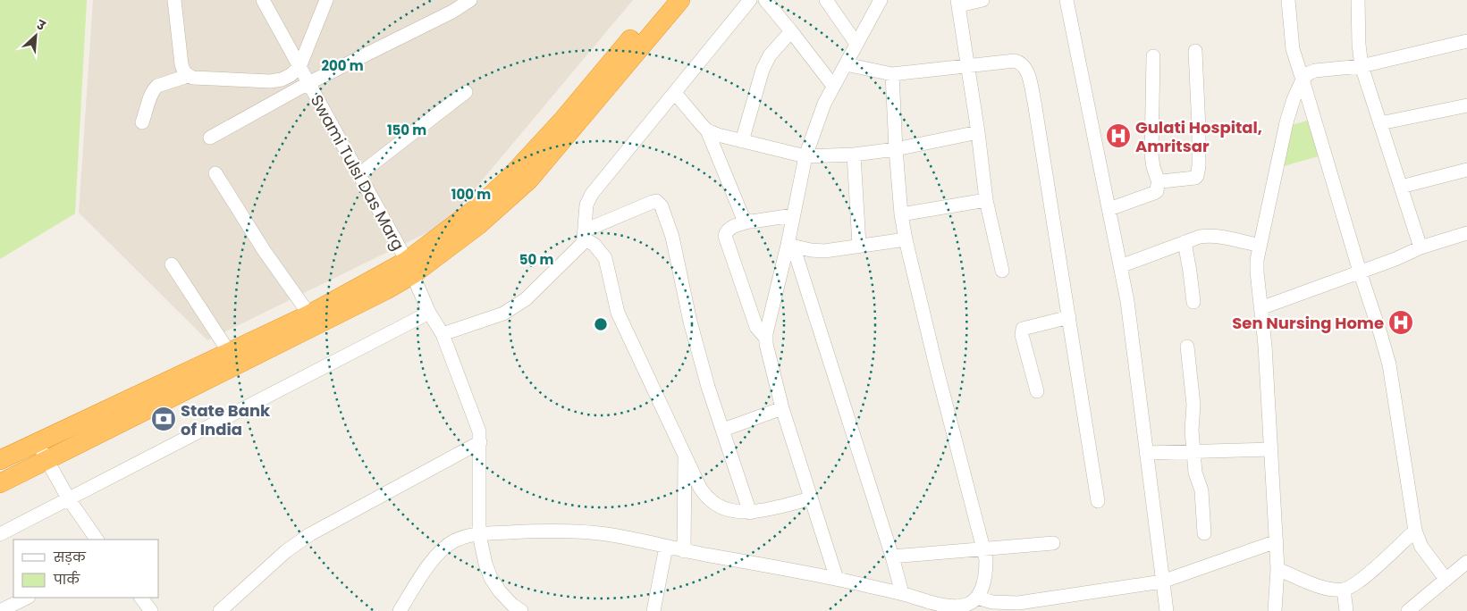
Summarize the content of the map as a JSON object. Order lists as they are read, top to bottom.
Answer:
{
  "streets": {
    "street": ["Swami Tulsi Das Marg"]
  },
  "places": {
    "hospital": ["Gulati Hospital, Amritsar", "Sen Nursing Home"],
    "bank": ["State Bank of India"]
  },
  "legend": ["सड़क", "पार्क"],
  "north": "top right",
  "rings": [
    "200 m",
    "150 m",
    "100 m",
    "50 m"
  ]
}
